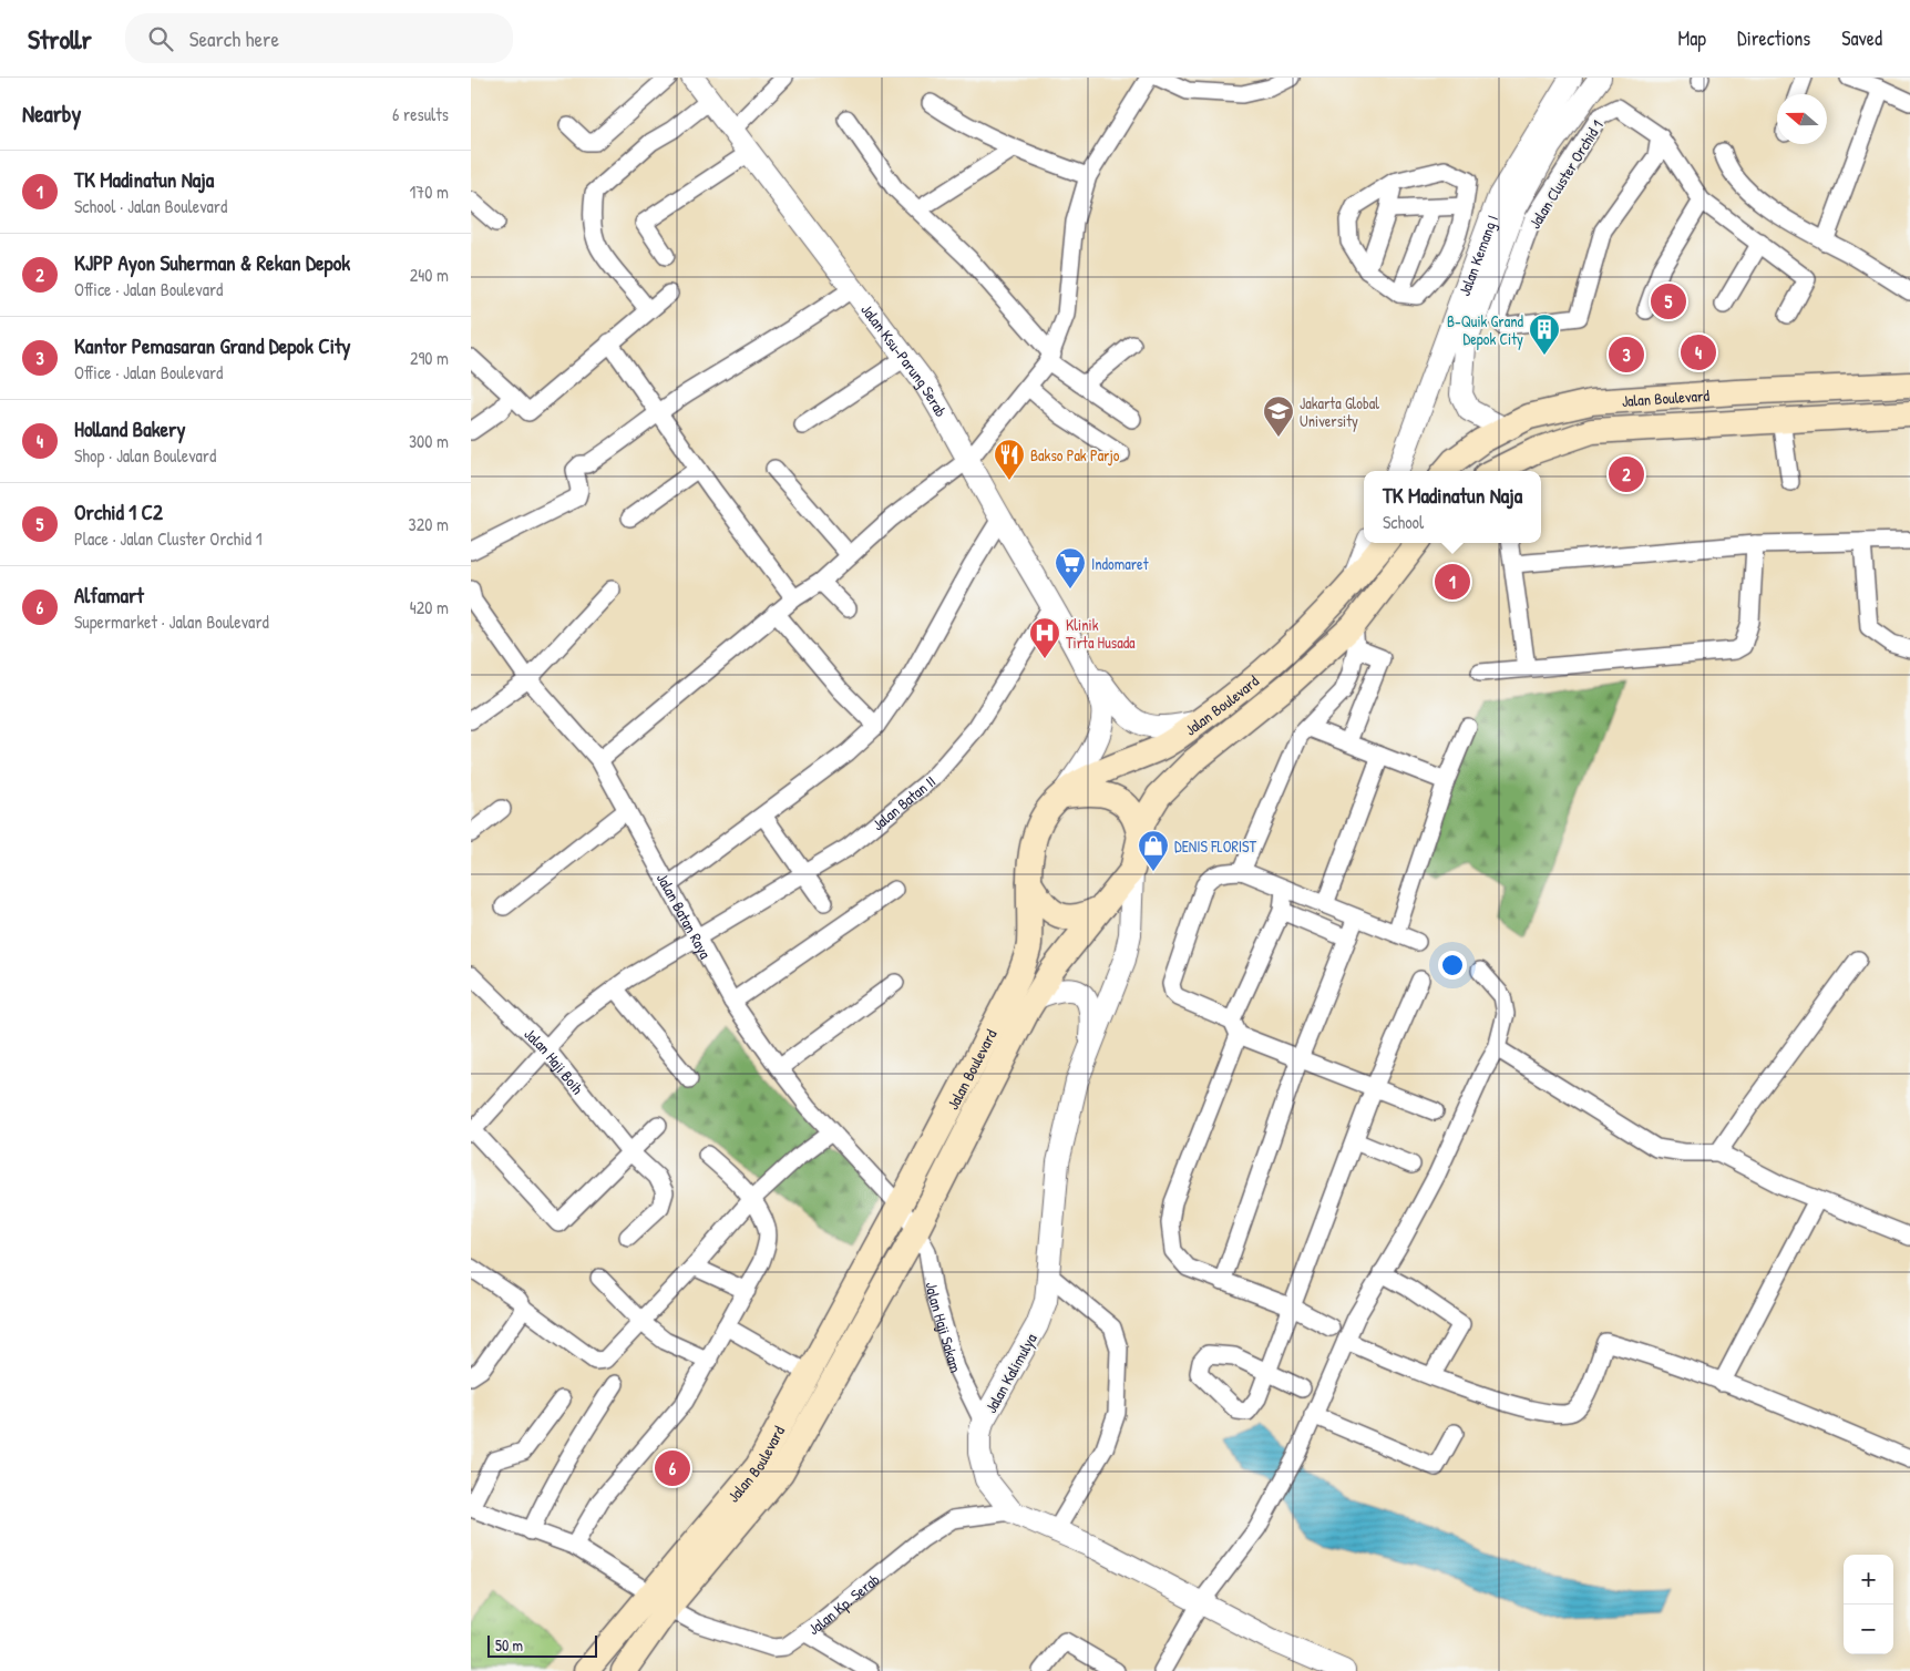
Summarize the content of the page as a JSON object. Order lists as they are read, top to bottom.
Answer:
{
  "streets": {
    "main road": ["Jalan Boulevard"],
    "street": [
      "Jalan Cluster Orchid 1",
      "Jalan Kemang I",
      "Jalan Ksu-Parung Serab",
      "Jalan Batan II",
      "Jalan Batan Raya",
      "Jalan Haji Boih",
      "Jalan Haji Sakam",
      "Jalan Kalimulya",
      "Jalan Kp. Serab"
    ]
  },
  "crossings": [
    ["Jalan Kemang I", "Jalan Boulevard"],
    ["Jalan Ksu-Parung Serab", "Jalan Boulevard"],
    ["Jalan Ksu-Parung Serab", "Jalan Batan II"],
    ["Jalan Ksu-Parung Serab", "Jalan Kalimulya"],
    ["Jalan Boulevard", "Jalan Batan Raya"],
    ["Jalan Boulevard", "Jalan Haji Sakam"],
    ["Jalan Boulevard", "Jalan Kalimulya"],
    ["Jalan Boulevard", "Jalan Kp. Serab"],
    ["Jalan Batan II", "Jalan Batan Raya"],
    ["Jalan Batan II", "Jalan Haji Boih"],
    ["Jalan Batan Raya", "Jalan Haji Sakam"],
    ["Jalan Haji Sakam", "Jalan Kalimulya"],
    ["Jalan Kalimulya", "Jalan Kp. Serab"]
  ],
  "places": {
    "building": ["B-Quik Grand Depok City"],
    "school or university": ["Jakarta Global University"],
    "restaurant": ["Bakso Pak Parjo"],
    "supermarket": ["Indomaret"],
    "hospital": ["Klinik Tirta Husada"],
    "shop": ["DENIS FLORIST"]
  },
  "scale_bar": "50 m",
  "north": "left",
  "page": {
    "header": "Strollr",
    "search": "Search here",
    "nav": ["Map", "Directions", "Saved"],
    "heading": ["Nearby", "6 results"],
    "list": [
      {
        "mark": "1",
        "name": "TK Madinatun Naja",
        "note": "School · Jalan Boulevard",
        "value": "170 m"
      },
      {
        "mark": "2",
        "name": "KJPP Ayon Suherman & Rekan Depok",
        "note": "Office · Jalan Boulevard",
        "value": "240 m"
      },
      {
        "mark": "3",
        "name": "Kantor Pemasaran Grand Depok City",
        "note": "Office · Jalan Boulevard",
        "value": "290 m"
      },
      {
        "mark": "4",
        "name": "Holland Bakery",
        "note": "Shop · Jalan Boulevard",
        "value": "300 m"
      },
      {
        "mark": "5",
        "name": "Orchid 1 C2",
        "note": "Place · Jalan Cluster Orchid 1",
        "value": "320 m"
      },
      {
        "mark": "6",
        "name": "Alfamart",
        "note": "Supermarket · Jalan Boulevard",
        "value": "420 m"
      }
    ],
    "pins": [
      "5",
      "4",
      "3",
      "2",
      "1",
      "6"
    ],
    "popup": ["TK Madinatun Naja", "School"],
    "map_buttons": ["+", "−"],
    "scale": "50 m"
  }
}
